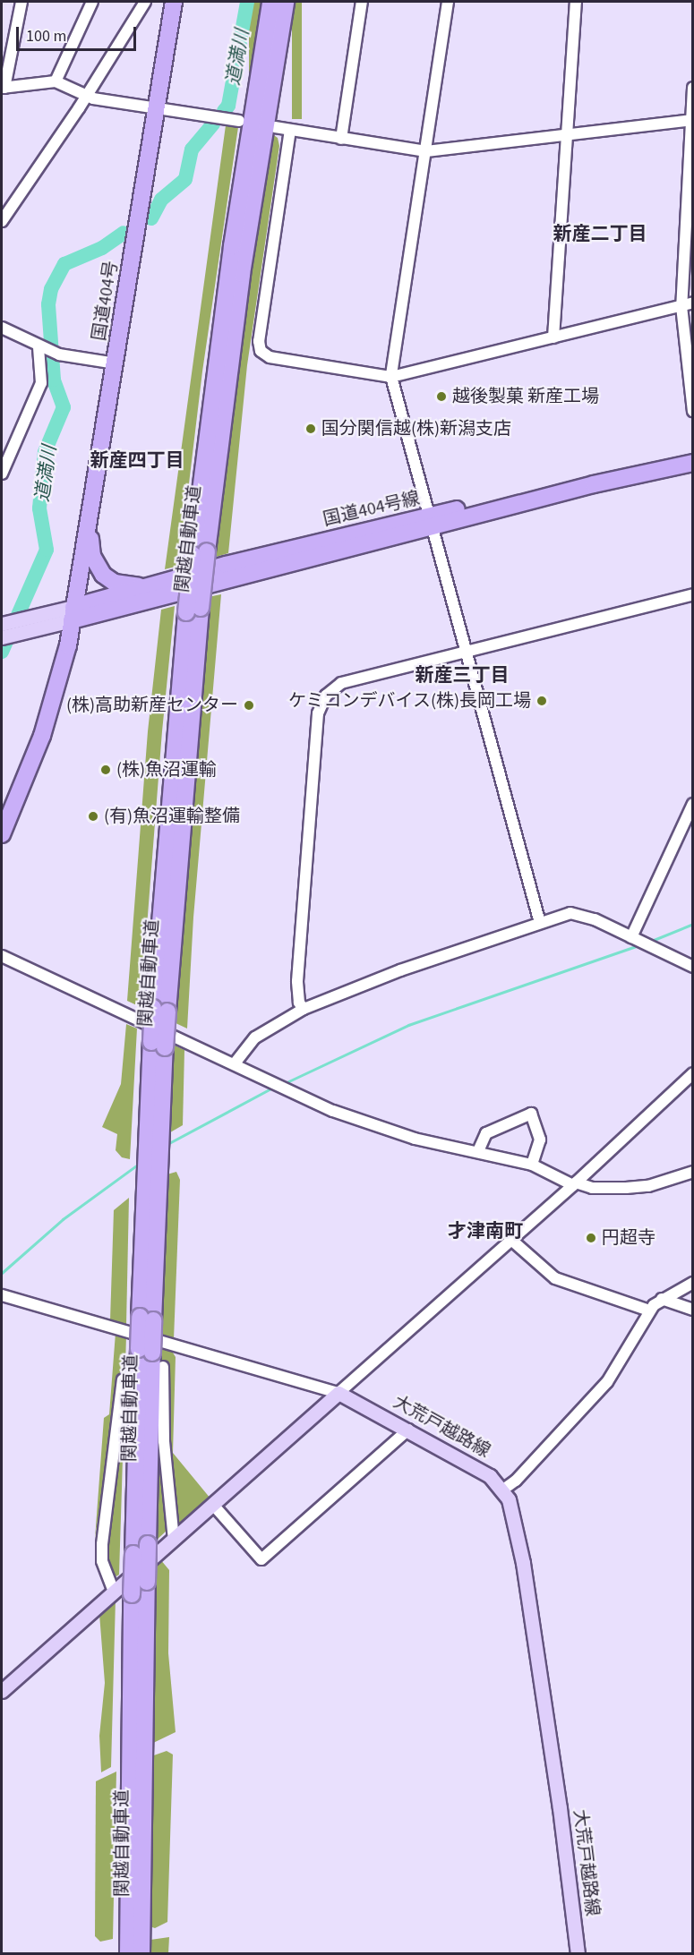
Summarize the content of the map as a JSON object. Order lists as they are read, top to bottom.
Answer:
{
  "streets": {
    "highway": ["国道404号", "国道404号線", "関越自動車道"],
    "main road": ["大荒戸越路線"]
  },
  "crossings": [
    ["国道404号", "国道404号線"]
  ],
  "districts": [
    "新産二丁目",
    "新産四丁目",
    "新産三丁目",
    "才津南町"
  ],
  "water": ["道満川"],
  "places": [
    "越後製菓 新産工場",
    "国分関信越(株)新潟支店",
    "ケミコンデバイス(株)長岡工場",
    "(株)高助新産センター",
    "(株)魚沼運輸",
    "(有)魚沼運輸整備",
    "円超寺"
  ],
  "scale_bar": "100 m"
}
